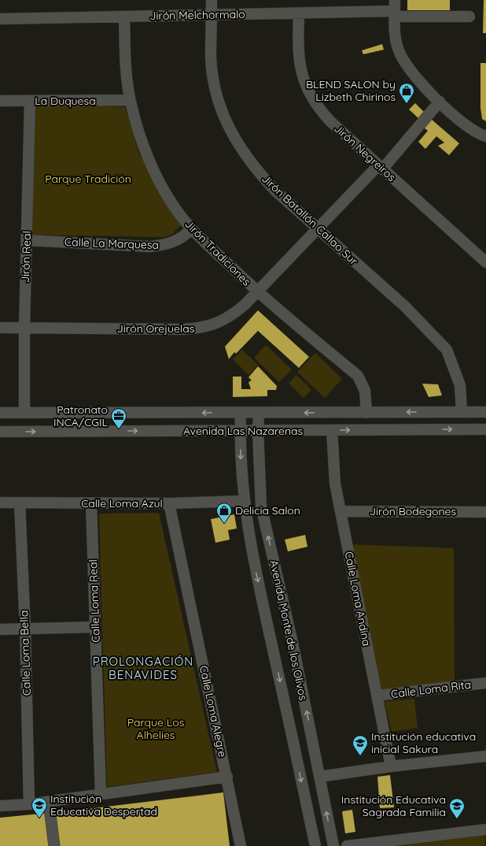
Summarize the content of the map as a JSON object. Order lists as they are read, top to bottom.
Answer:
{
  "streets": {
    "street": [
      "Jirón Melchormalo",
      "La Duquesa",
      "Jirón Negreiros",
      "Jirón Batallón Callao Sur",
      "Calle La Marquesa",
      "Jirón Tradiciones",
      "Jirón Real",
      "Jirón Orejuelas",
      "Avenida Las Nazarenas",
      "Calle Loma Azul",
      "Jirón Bodegones",
      "Calle Loma Andina",
      "Calle Loma Real",
      "Avenida Monte de los Olivos",
      "Calle Loma Bella",
      "Calle Loma Rita",
      "Calle Loma Alegre"
    ]
  },
  "crossings": [
    ["Jirón Melchormalo", "Jirón Negreiros"],
    ["Jirón Melchormalo", "Jirón Batallón Callao Sur"],
    ["Jirón Melchormalo", "Jirón Tradiciones"],
    ["La Duquesa", "Jirón Tradiciones"],
    ["La Duquesa", "Jirón Real"],
    ["Jirón Negreiros", "Jirón Orejuelas"],
    ["Jirón Batallón Callao Sur", "Jirón Orejuelas"],
    ["Jirón Batallón Callao Sur", "Avenida Las Nazarenas"],
    ["Calle La Marquesa", "Jirón Tradiciones"],
    ["Calle La Marquesa", "Jirón Real"],
    ["Jirón Tradiciones", "Jirón Orejuelas"],
    ["Jirón Tradiciones", "Avenida Las Nazarenas"],
    ["Jirón Real", "Jirón Orejuelas"],
    ["Jirón Real", "Avenida Las Nazarenas"],
    ["Avenida Las Nazarenas", "Calle Loma Andina"],
    ["Avenida Las Nazarenas", "Avenida Monte de los Olivos"],
    ["Calle Loma Azul", "Calle Loma Real"],
    ["Calle Loma Azul", "Avenida Monte de los Olivos"],
    ["Calle Loma Azul", "Calle Loma Bella"],
    ["Calle Loma Azul", "Calle Loma Alegre"],
    ["Jirón Bodegones", "Calle Loma Andina"],
    ["Calle Loma Andina", "Calle Loma Rita"]
  ],
  "districts": ["PROLONGACIÓN BENAVIDES"],
  "parks": ["Parque Tradición", "Parque Los Alhelies"],
  "places": {
    "shop": ["BLEND SALON by Lizbeth Chirinos", "Delicia Salon"],
    "office": ["Patronato INCA/CGIL"],
    "school or university": ["Institución educativa inicial Sakura", "Institución Educativa Despertad", "Institución Educativa Sagrada Familia"]
  }
}
